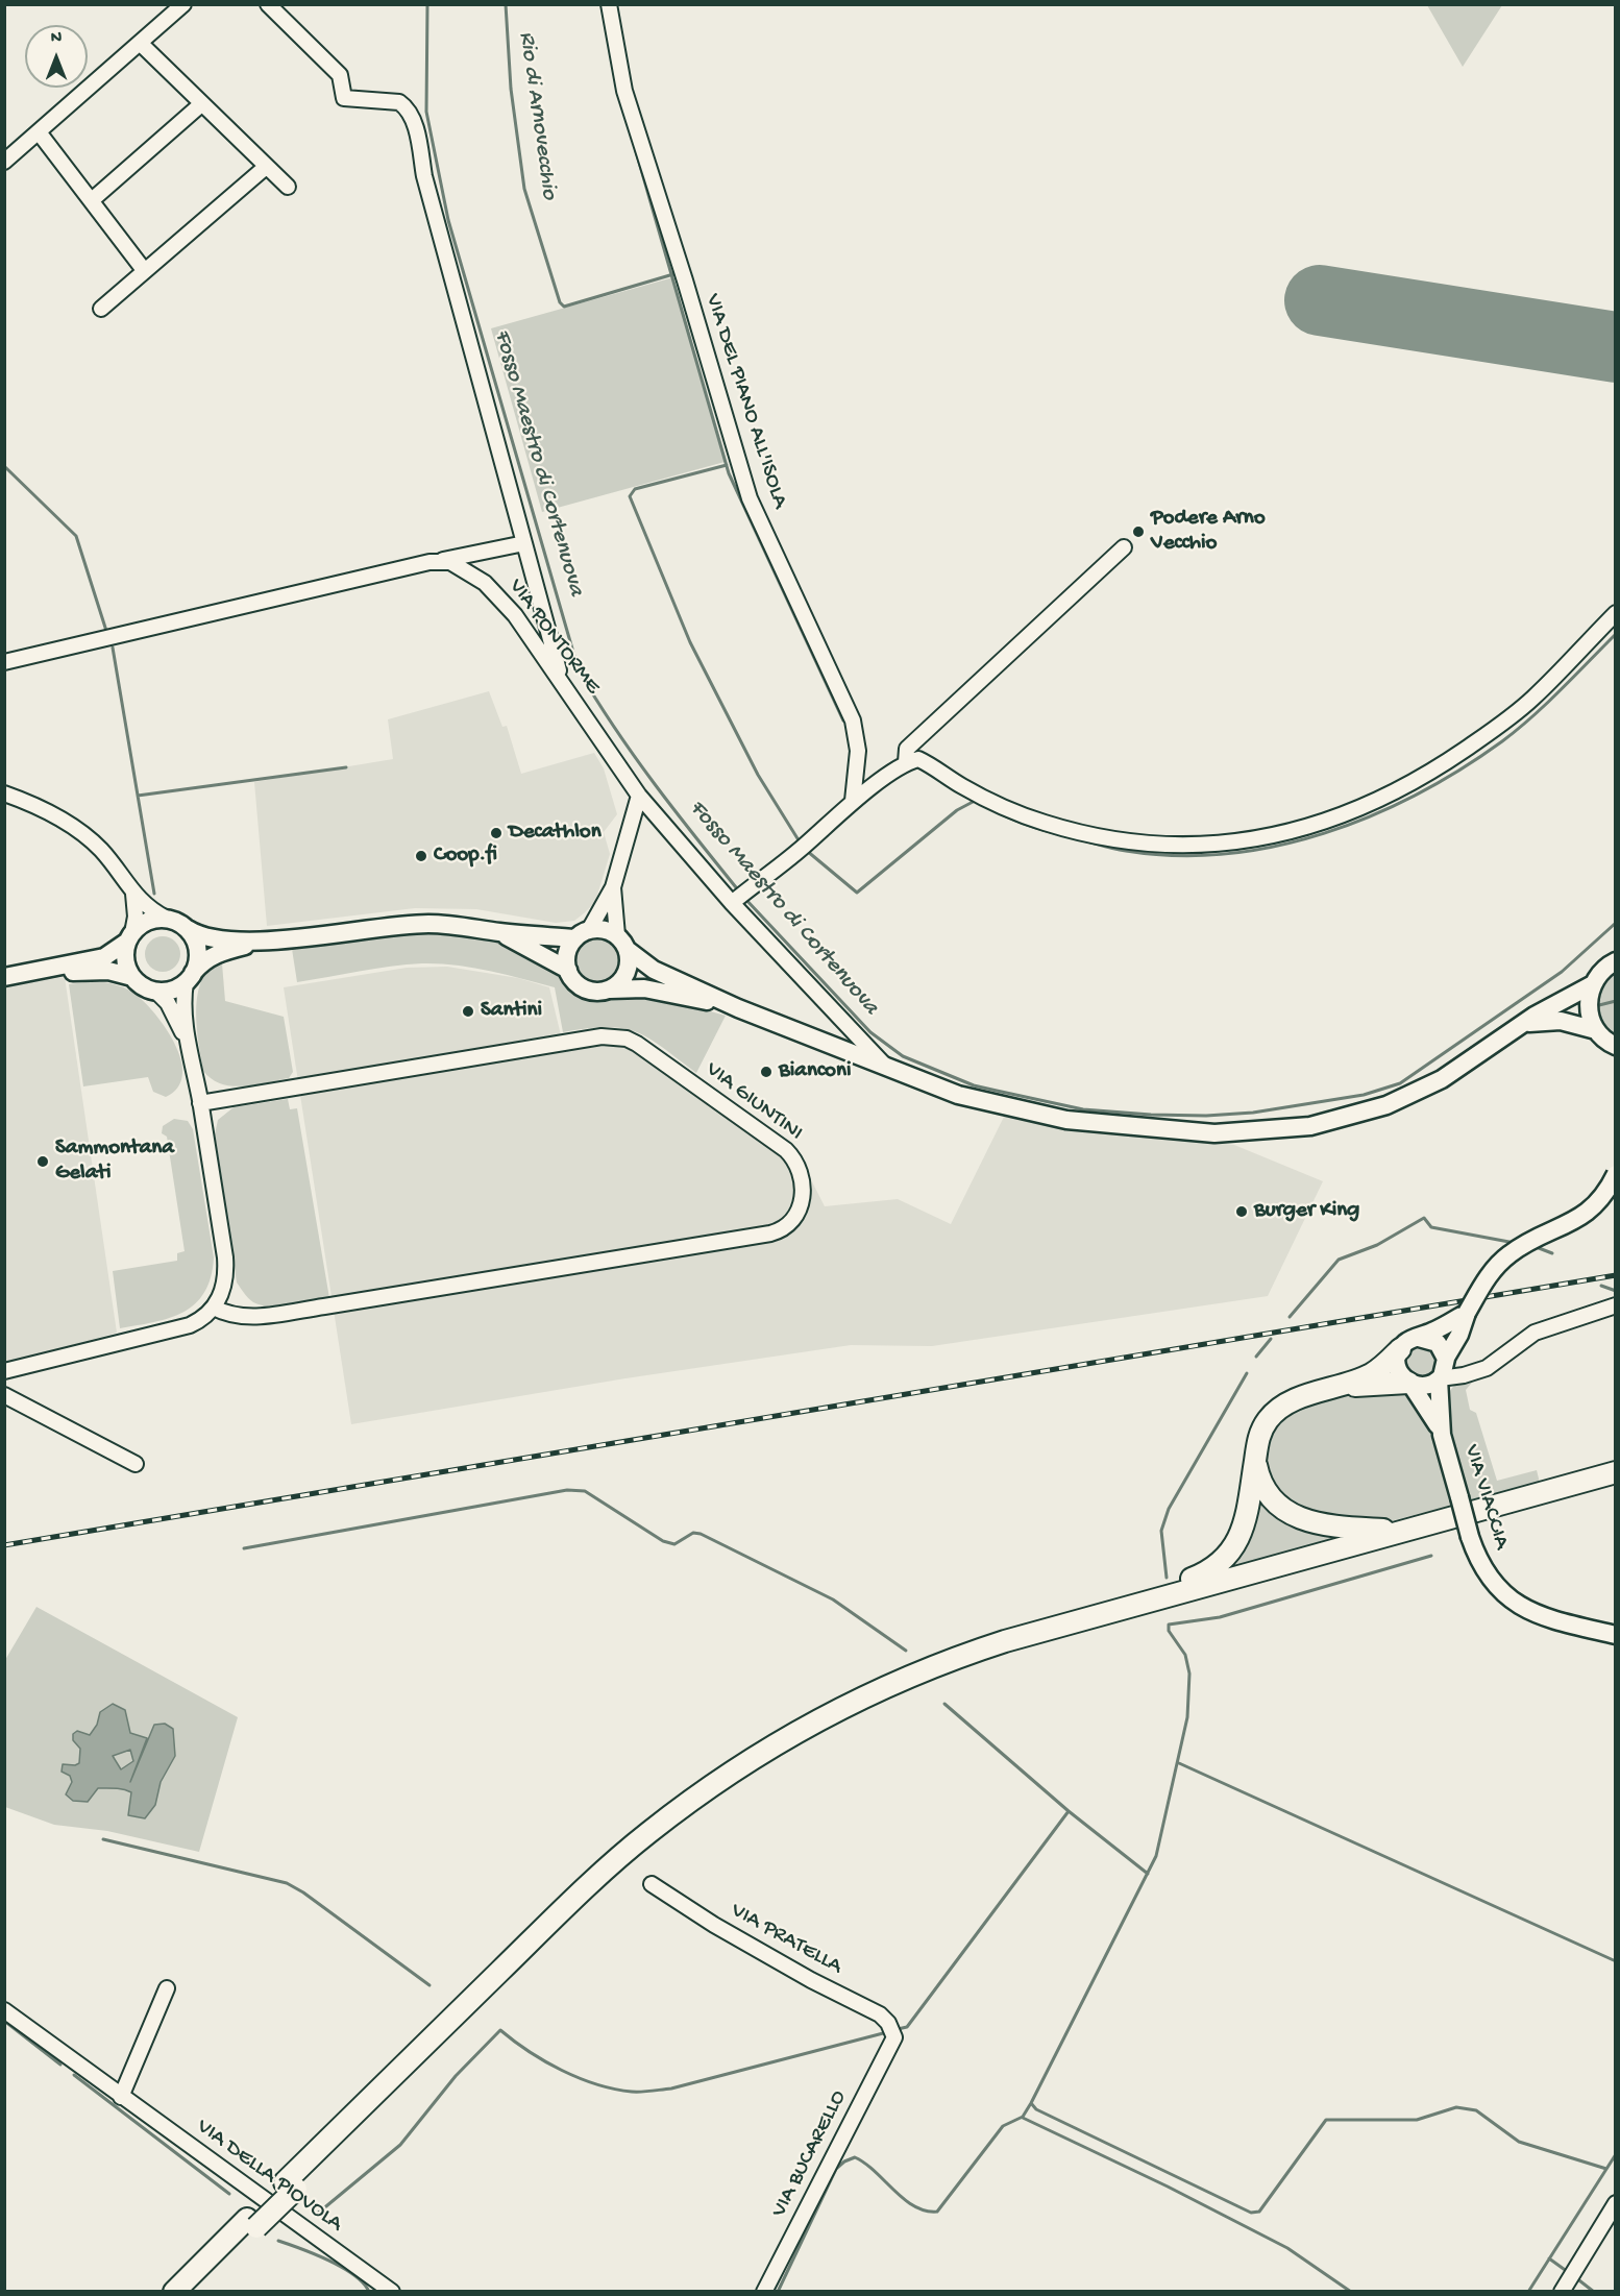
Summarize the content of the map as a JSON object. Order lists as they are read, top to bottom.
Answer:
{
  "streets": {
    "main road": ["VIA VIACCIA"],
    "street": [
      "VIA DEL PIANO ALL'ISOLA",
      "VIA PONTORME",
      "VIA GIUNTINI",
      "VIA PRATELLA",
      "VIA BUCARELLO",
      "VIA DELLA PIOVOLA"
    ]
  },
  "crossings": [
    ["VIA PRATELLA", "VIA BUCARELLO"]
  ],
  "water": ["Rio di Arnovecchio", "Fosso Maestro di Cortenuova"],
  "places": [
    "Podere Arno Vecchio",
    "Decathlon",
    "Coop.fi",
    "Santini",
    "Bianconi",
    "Sammontana Gelati",
    "Burger King"
  ],
  "north": "top"
}
